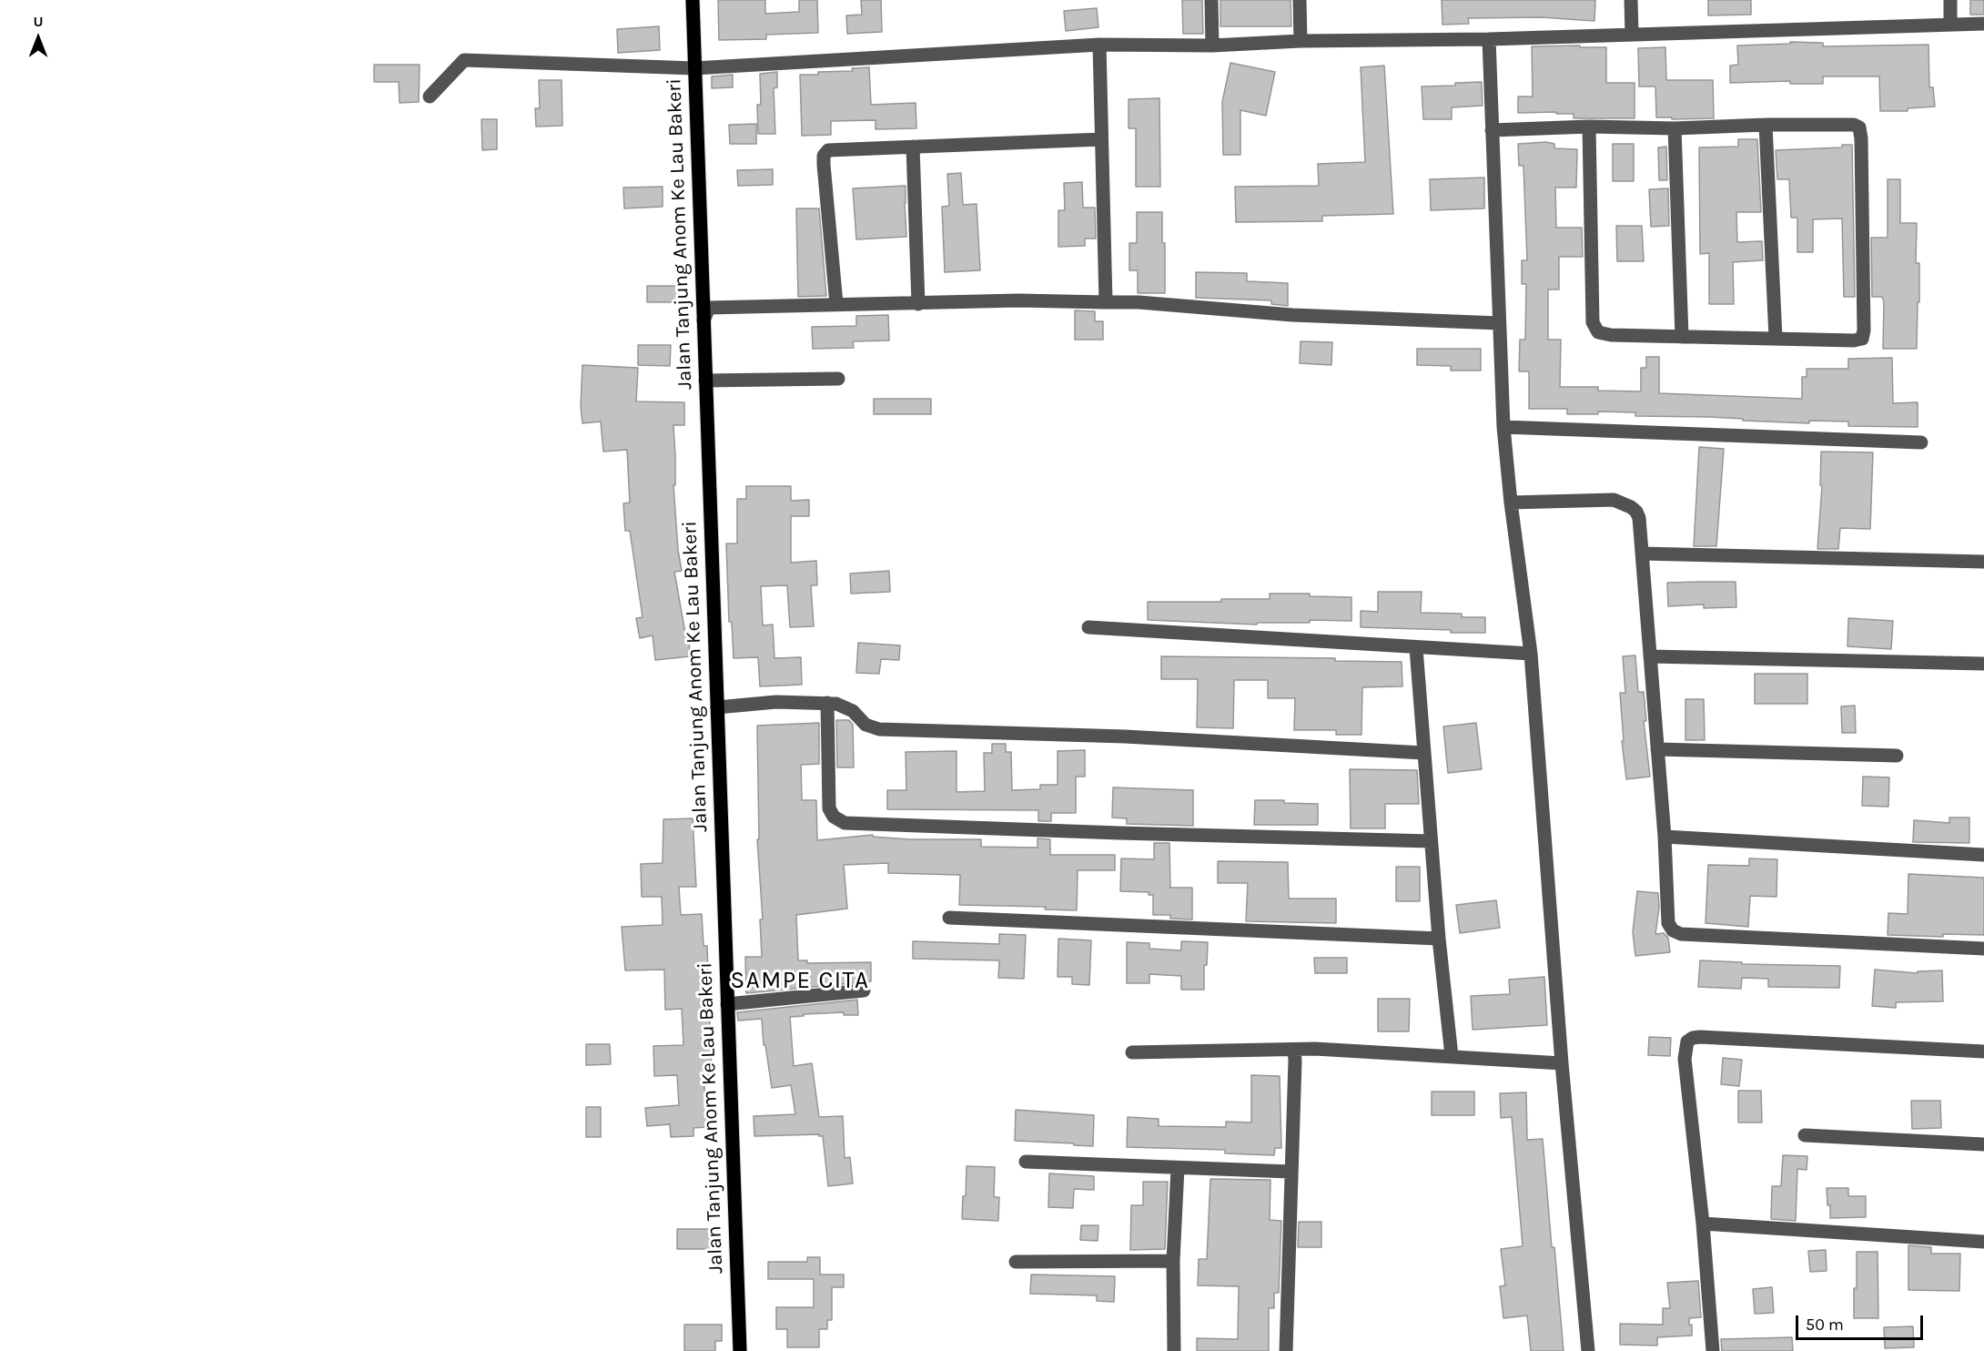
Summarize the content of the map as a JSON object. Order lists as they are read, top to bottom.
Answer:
{
  "streets": {
    "main road": ["Jalan Tanjung Anom Ke Lau Bakeri"]
  },
  "districts": ["SAMPE CITA"],
  "scale_bar": "50 m",
  "north": "top"
}
